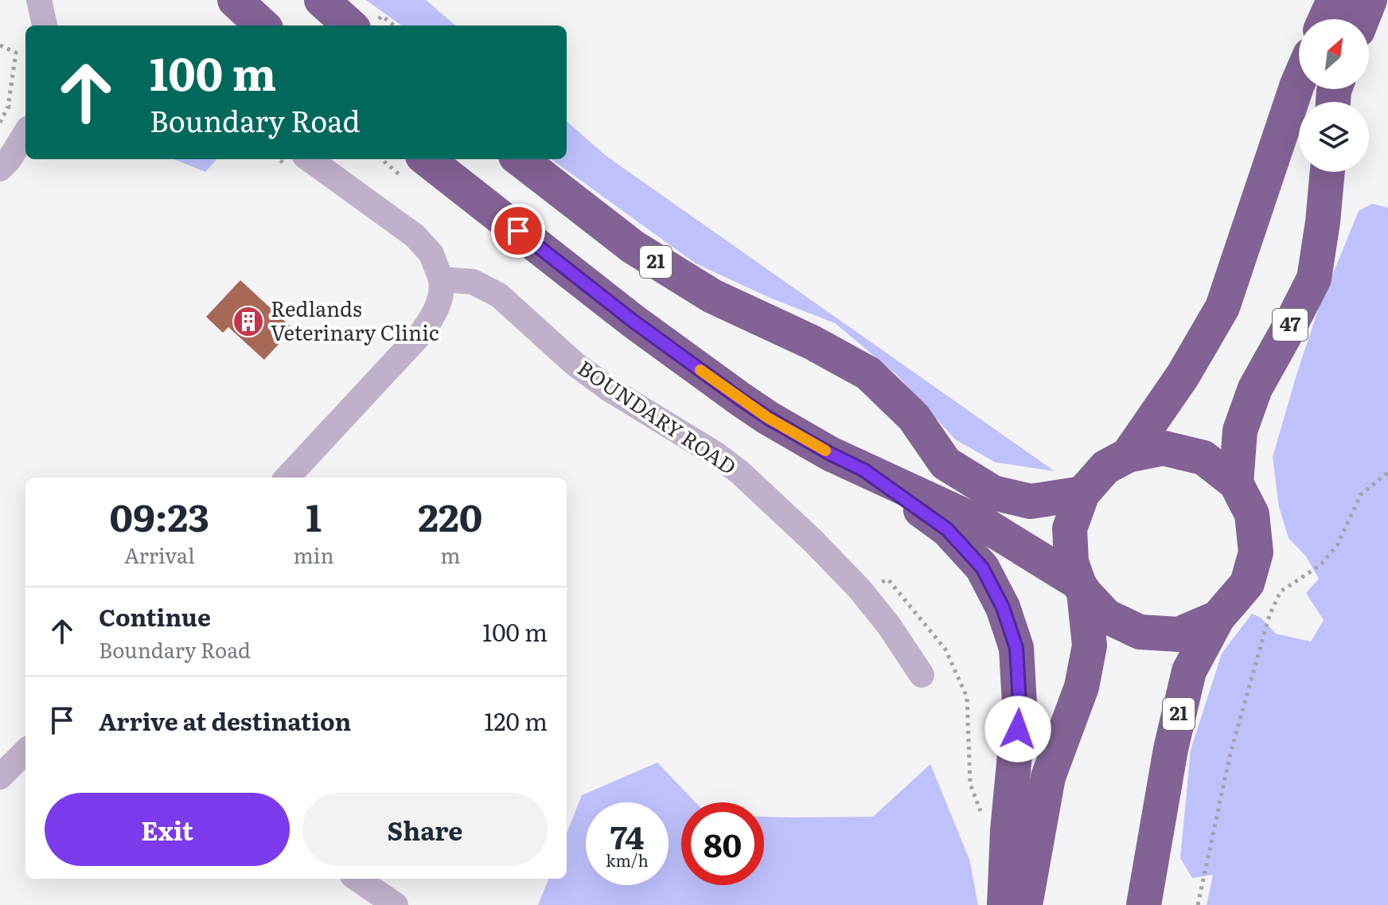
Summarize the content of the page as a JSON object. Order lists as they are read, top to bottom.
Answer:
{
  "streets": {
    "highway": ["21", "47"],
    "street": ["BOUNDARY ROAD"]
  },
  "crossings": [
    ["21", "47"]
  ],
  "places": {
    "building": ["Redlands Veterinary Clinic"]
  },
  "north": "top right",
  "page": {
    "turn": ["100 m", "Boundary Road"],
    "eta": [
      "09:23",
      "Arrival",
      "1",
      "min",
      "220",
      "m"
    ],
    "list": [
      {
        "name": "Continue",
        "note": "Boundary Road",
        "value": "100 m"
      },
      {
        "name": "Arrive at destination",
        "value": "120 m"
      }
    ],
    "buttons": ["Exit", "Share"],
    "speed": "74 km/h",
    "limit": "80"
  }
}
